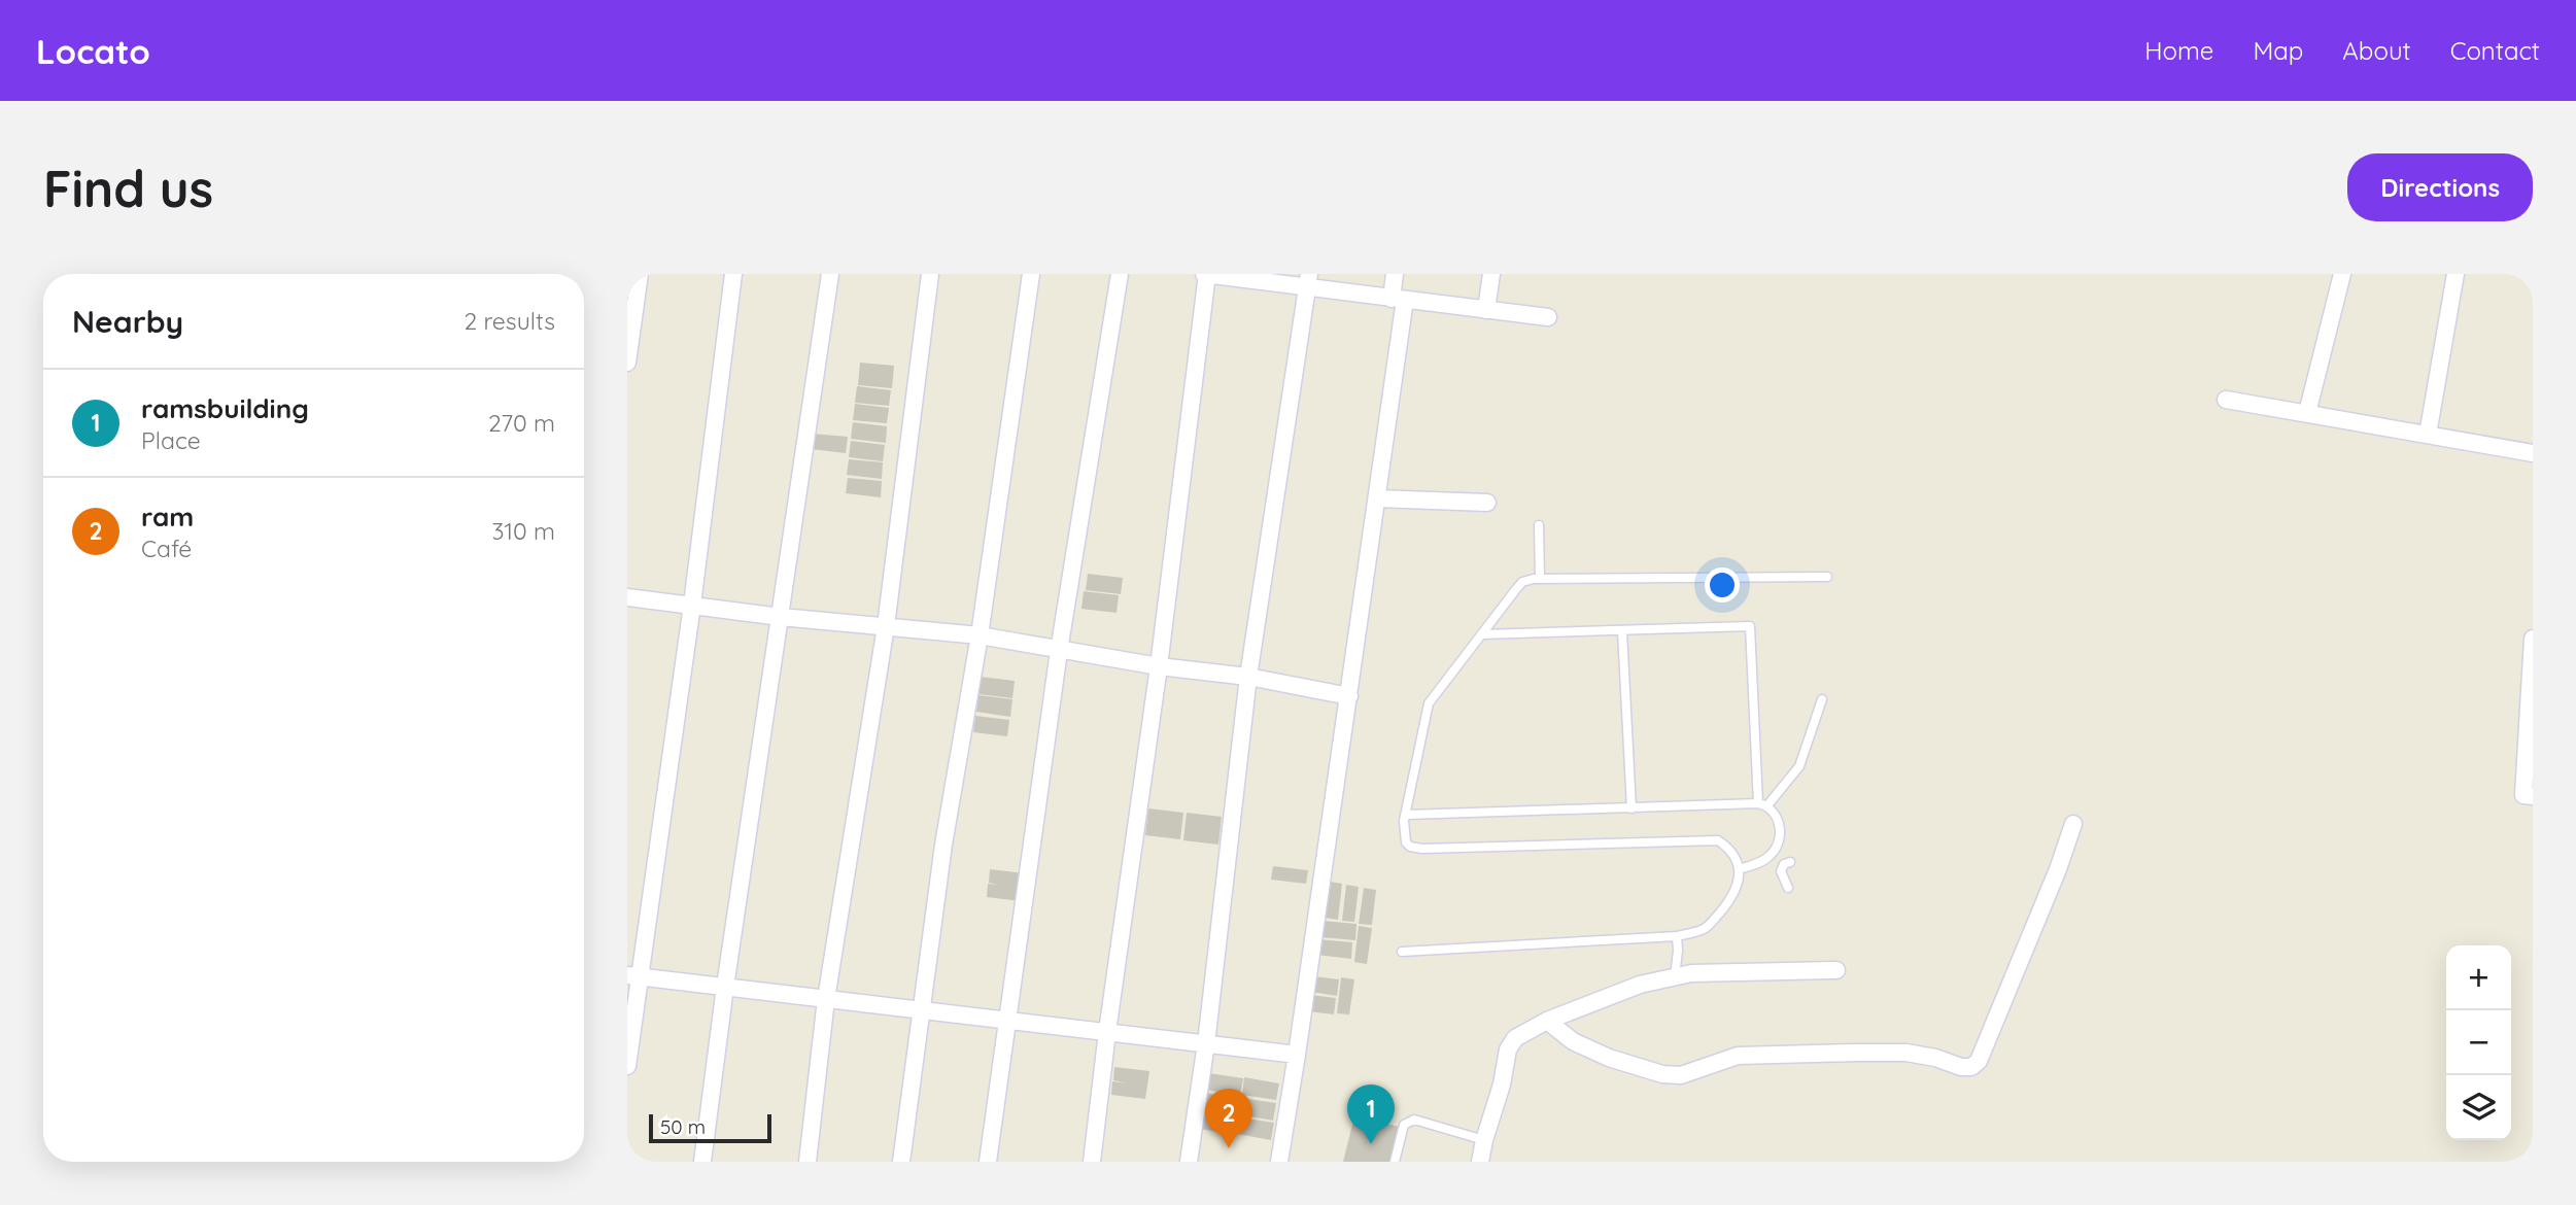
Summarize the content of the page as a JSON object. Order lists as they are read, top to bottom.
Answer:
{
  "scale_bar": "50 m",
  "page": {
    "header": "Locato",
    "nav": [
      "Home",
      "Map",
      "About",
      "Contact"
    ],
    "buttons": "Directions",
    "title": "Find us",
    "heading": ["Nearby", "2 results"],
    "list": [
      {
        "mark": "1",
        "name": "ramsbuilding",
        "note": "Place",
        "value": "270 m"
      },
      {
        "mark": "2",
        "name": "ram",
        "note": "Café",
        "value": "310 m"
      }
    ],
    "map_buttons": ["+", "−"],
    "pins": ["1", "2"],
    "scale": "50 m"
  }
}
